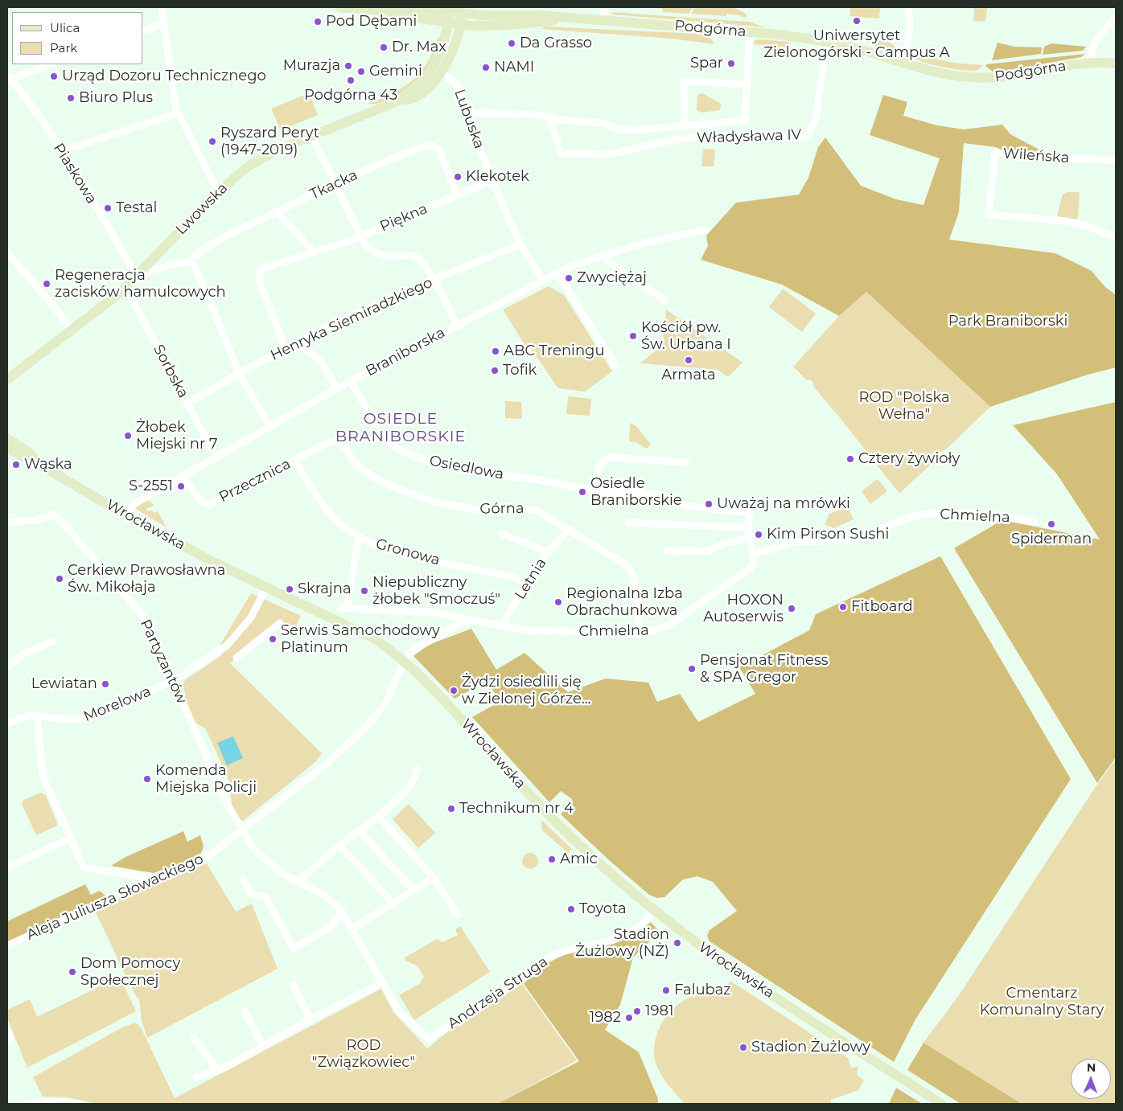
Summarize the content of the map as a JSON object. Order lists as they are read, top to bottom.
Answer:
{
  "streets": {
    "street": [
      "Podgórna",
      "Lubuska",
      "Władysława IV",
      "Wileńska",
      "Piaskowa",
      "Tkacka",
      "Lwowska",
      "Piękna",
      "Henryka Siemiradzkiego",
      "Braniborska",
      "Sorbska",
      "Osiedlowa",
      "Przecznica",
      "Górna",
      "Chmielna",
      "Wrocławska",
      "Gronowa",
      "Letnia",
      "Partyzantów",
      "Morelowa",
      "Aleja Juliusza Słowackiego",
      "Andrzeja Struga"
    ]
  },
  "crossings": [
    ["Podgórna", "Władysława IV"],
    ["Podgórna", "Lwowska"],
    ["Lubuska", "Władysława IV"],
    ["Lubuska", "Lwowska"],
    ["Lubuska", "Piękna"],
    ["Lubuska", "Henryka Siemiradzkiego"],
    ["Lubuska", "Braniborska"],
    ["Piaskowa", "Lwowska"],
    ["Tkacka", "Piękna"],
    ["Lwowska", "Sorbska"],
    ["Piękna", "Henryka Siemiradzkiego"],
    ["Henryka Siemiradzkiego", "Sorbska"],
    ["Braniborska", "Sorbska"],
    ["Braniborska", "Osiedlowa"],
    ["Braniborska", "Przecznica"],
    ["Braniborska", "Wrocławska"],
    ["Przecznica", "Górna"],
    ["Przecznica", "Gronowa"],
    ["Górna", "Chmielna"],
    ["Górna", "Letnia"],
    ["Chmielna", "Gronowa"],
    ["Chmielna", "Letnia"],
    ["Wrocławska", "Aleja Juliusza Słowackiego"],
    ["Wrocławska", "Andrzeja Struga"],
    ["Gronowa", "Letnia"],
    ["Partyzantów", "Morelowa"],
    ["Partyzantów", "Aleja Juliusza Słowackiego"],
    ["Partyzantów", "Andrzeja Struga"],
    ["Aleja Juliusza Słowackiego", "Andrzeja Struga"]
  ],
  "districts": ["OSIEDLE BRANIBORSKIE"],
  "parks": [
    "Park Braniborski",
    "ROD \"Polska Wełna\"",
    "Cmentarz Komunalny Stary",
    "ROD \"Związkowiec\""
  ],
  "places": [
    "Uniwersytet Zielonogórski - Campus A",
    "Pod Dębami",
    "Da Grasso",
    "Dr. Max",
    "Spar",
    "Murazja",
    "NAMI",
    "Gemini",
    "Urząd Dozoru Technicznego",
    "Podgórna 43",
    "Biuro Plus",
    "Ryszard Peryt (1947-2019)",
    "Klekotek",
    "Testal",
    "Zwyciężaj",
    "Regeneracja zacisków hamulcowych",
    "Kościół pw. Św. Urbana I",
    "ABC Treningu",
    "Armata",
    "Tofik",
    "Żłobek Miejski nr 7",
    "Cztery żywioły",
    "Wąska",
    "S-2551",
    "Osiedle Braniborskie",
    "Uważaj na mrówki",
    "Spiderman",
    "Kim Pirson Sushi",
    "Cerkiew Prawosławna Św. Mikołaja",
    "Skrajna",
    "Niepubliczny żłobek \"Smoczuś\"",
    "Regionalna Izba Obrachunkowa",
    "Fitboard",
    "HOXON Autoserwis",
    "Serwis Samochodowy Platinum",
    "Pensjonat Fitness & SPA Gregor",
    "Lewiatan",
    "Żydzi osiedlili się w Zielonej Górze...",
    "Komenda Miejska Policji",
    "Technikum nr 4",
    "Amic",
    "Toyota",
    "Stadion Żużlowy (NŻ)",
    "Dom Pomocy Społecznej",
    "Falubaz",
    "1981",
    "1982",
    "Stadion Żużlowy"
  ],
  "legend": ["Ulica", "Park"],
  "north": "top"
}
